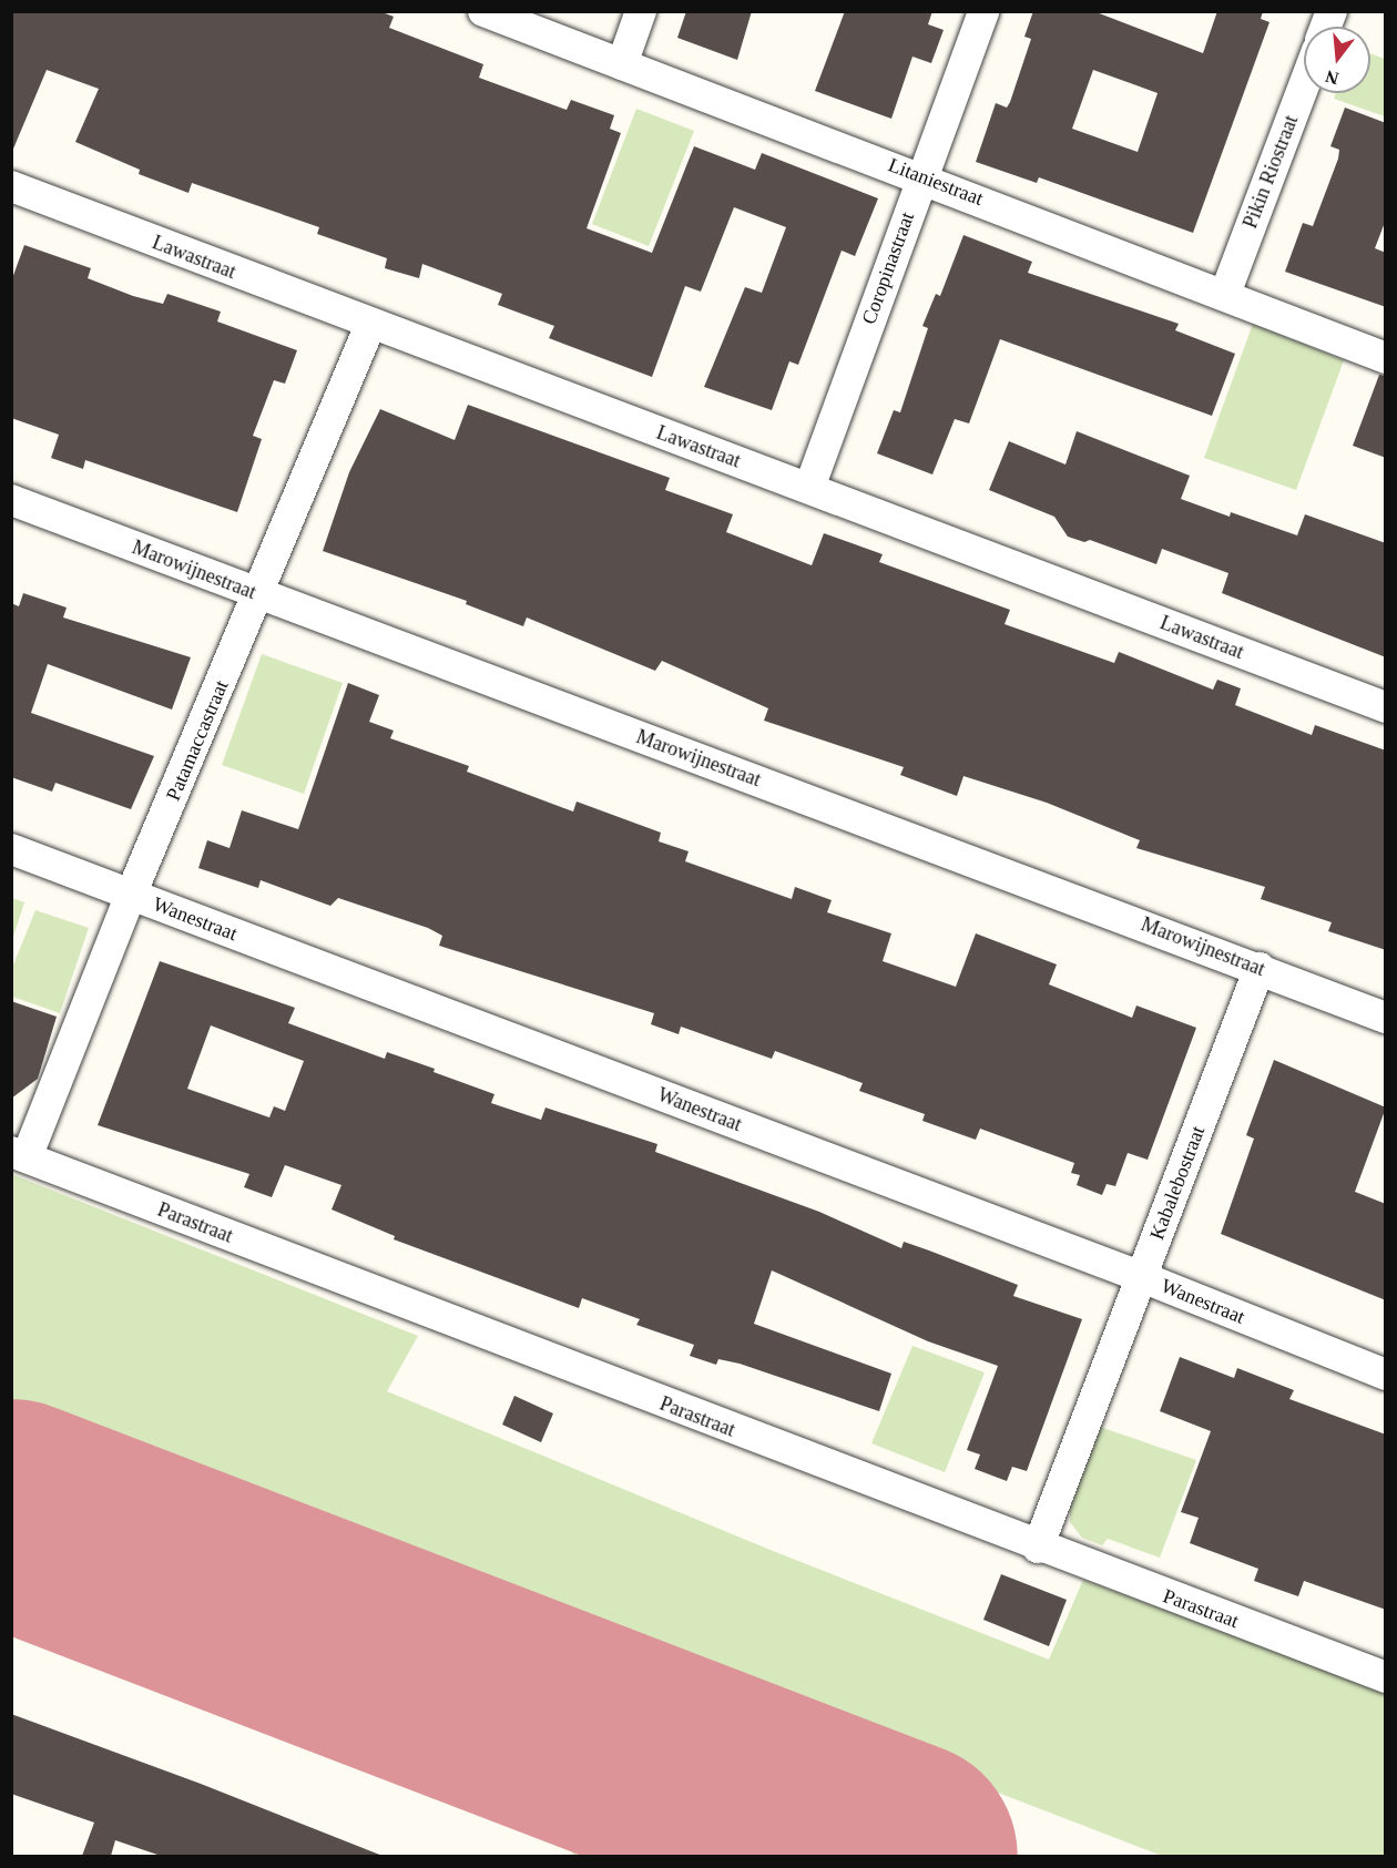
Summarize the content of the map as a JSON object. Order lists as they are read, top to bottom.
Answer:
{
  "streets": {
    "street": [
      "Pikin Riostraat",
      "Litaniestraat",
      "Lawastraat",
      "Coropinastraat",
      "Marowijnestraat",
      "Patamaccastraat",
      "Wanestraat",
      "Kabalebostraat",
      "Parastraat"
    ]
  },
  "crossings": [
    ["Pikin Riostraat", "Litaniestraat"],
    ["Litaniestraat", "Coropinastraat"],
    ["Lawastraat", "Coropinastraat"],
    ["Lawastraat", "Patamaccastraat"],
    ["Marowijnestraat", "Patamaccastraat"],
    ["Marowijnestraat", "Kabalebostraat"],
    ["Patamaccastraat", "Wanestraat"],
    ["Patamaccastraat", "Parastraat"],
    ["Wanestraat", "Kabalebostraat"],
    ["Kabalebostraat", "Parastraat"]
  ],
  "north": "bottom"
}
